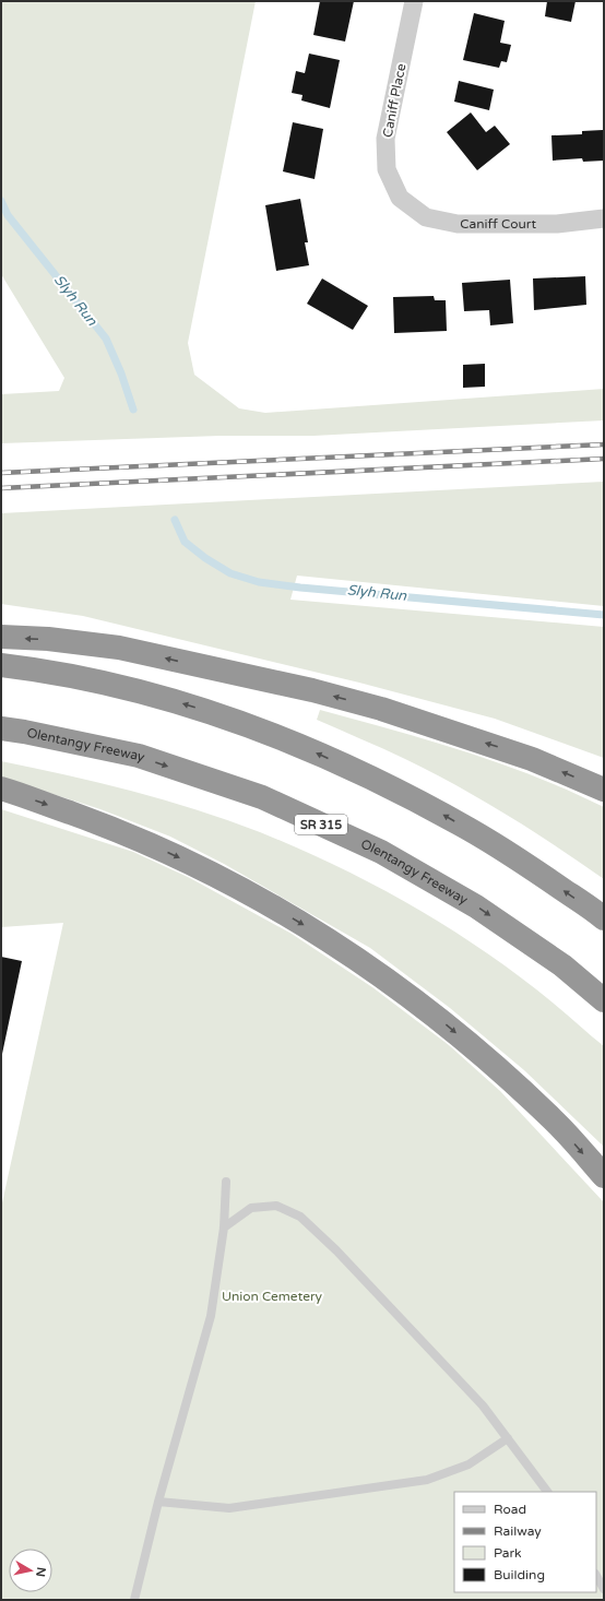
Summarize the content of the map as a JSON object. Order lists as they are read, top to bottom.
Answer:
{
  "streets": {
    "highway": ["Olentangy Freeway", "SR 315"],
    "street": ["Caniff Place", "Caniff Court"]
  },
  "crossings": [
    ["Caniff Place", "Caniff Court"]
  ],
  "water": ["Slyh Run"],
  "parks": ["Union Cemetery"],
  "legend": [
    "Road",
    "Railway",
    "Park",
    "Building"
  ],
  "north": "right"
}
